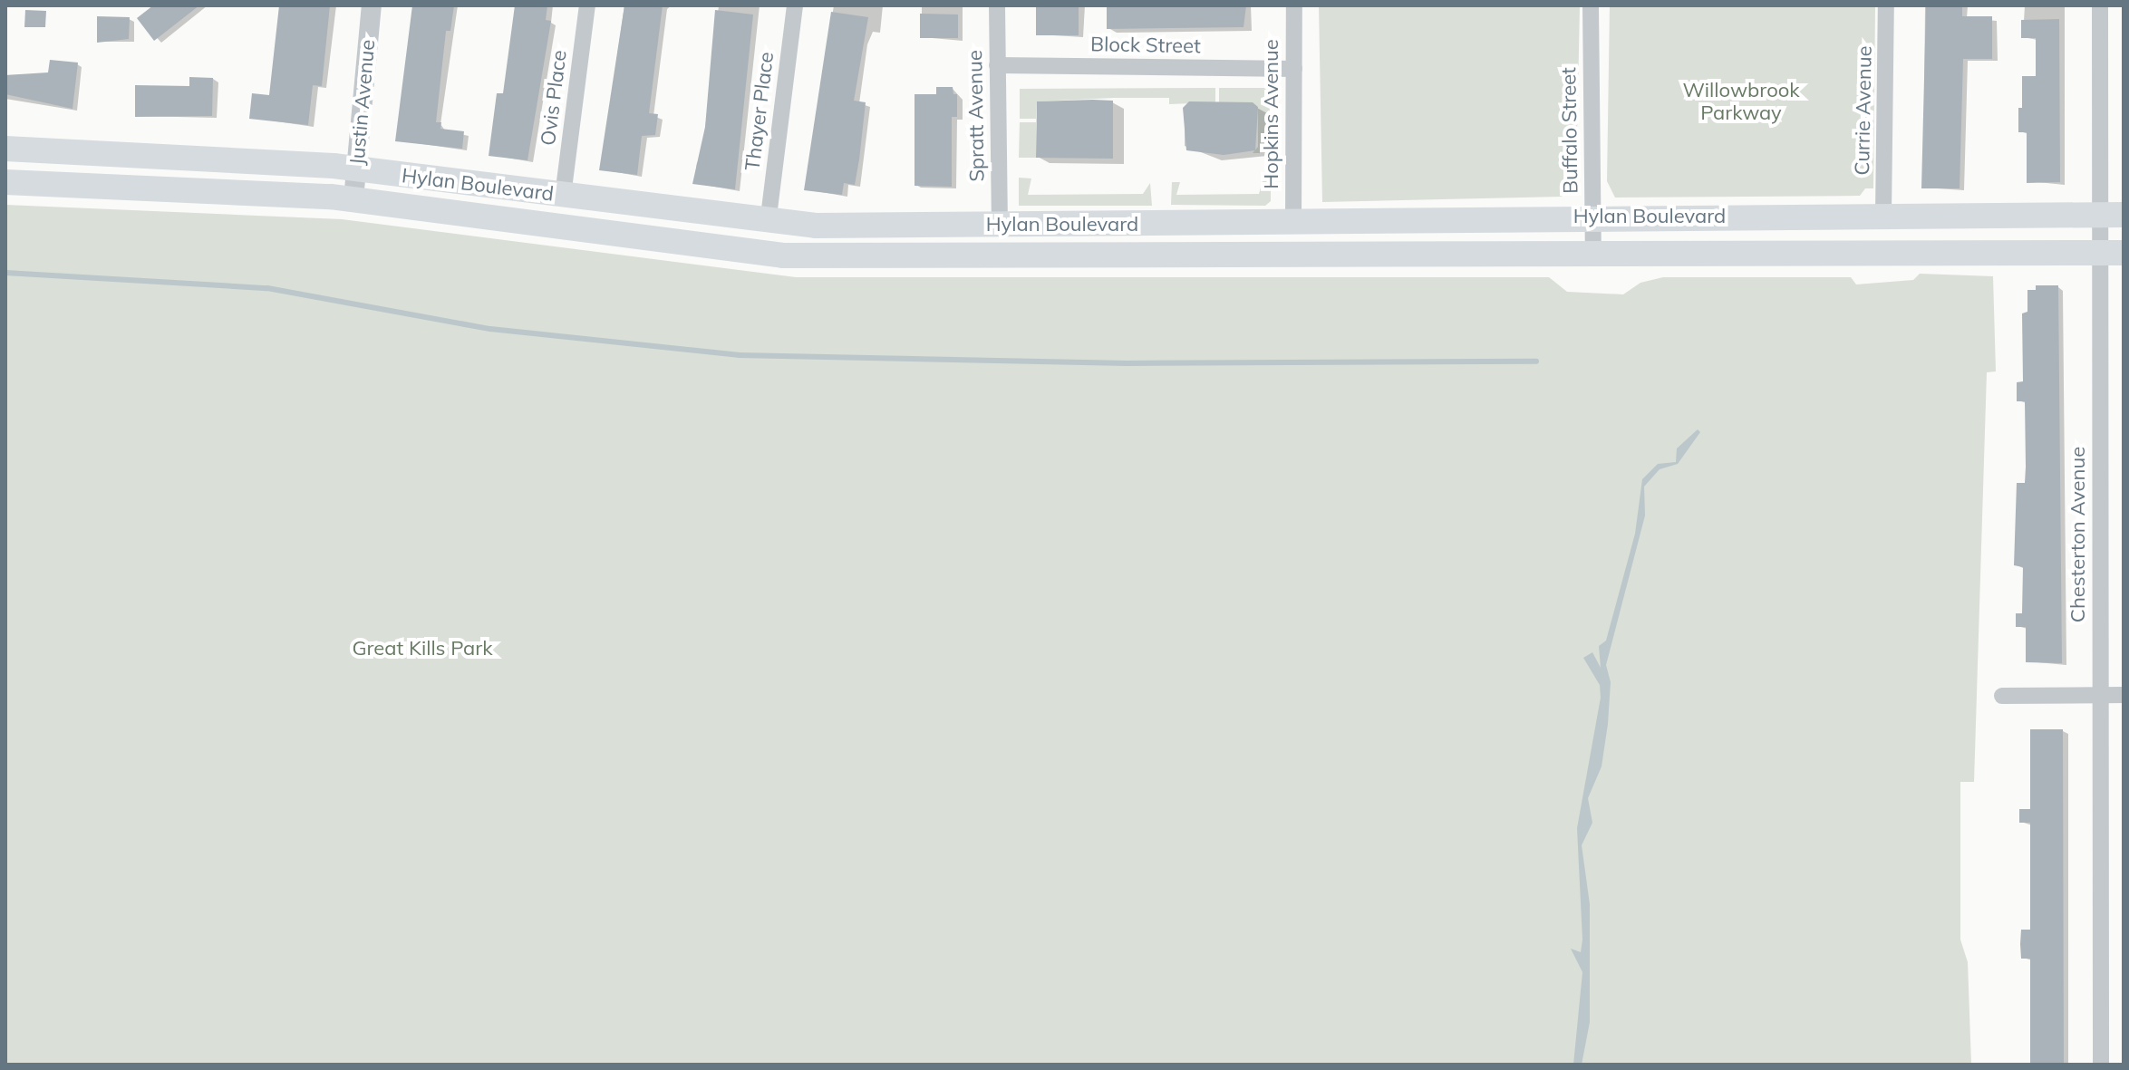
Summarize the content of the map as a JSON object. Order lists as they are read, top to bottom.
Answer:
{
  "streets": {
    "main road": ["Hylan Boulevard"],
    "street": [
      "Block Street",
      "Ovis Place",
      "Justin Avenue",
      "Currie Avenue",
      "Thayer Place",
      "Hopkins Avenue",
      "Spratt Avenue",
      "Buffalo Street",
      "Chesterton Avenue"
    ]
  },
  "crossings": [
    ["Block Street", "Hopkins Avenue"],
    ["Block Street", "Spratt Avenue"],
    ["Ovis Place", "Hylan Boulevard"],
    ["Justin Avenue", "Hylan Boulevard"],
    ["Currie Avenue", "Hylan Boulevard"],
    ["Thayer Place", "Hylan Boulevard"],
    ["Hopkins Avenue", "Hylan Boulevard"],
    ["Spratt Avenue", "Hylan Boulevard"],
    ["Buffalo Street", "Hylan Boulevard"],
    ["Hylan Boulevard", "Chesterton Avenue"]
  ],
  "parks": ["Willowbrook Parkway", "Great Kills Park"]
}
